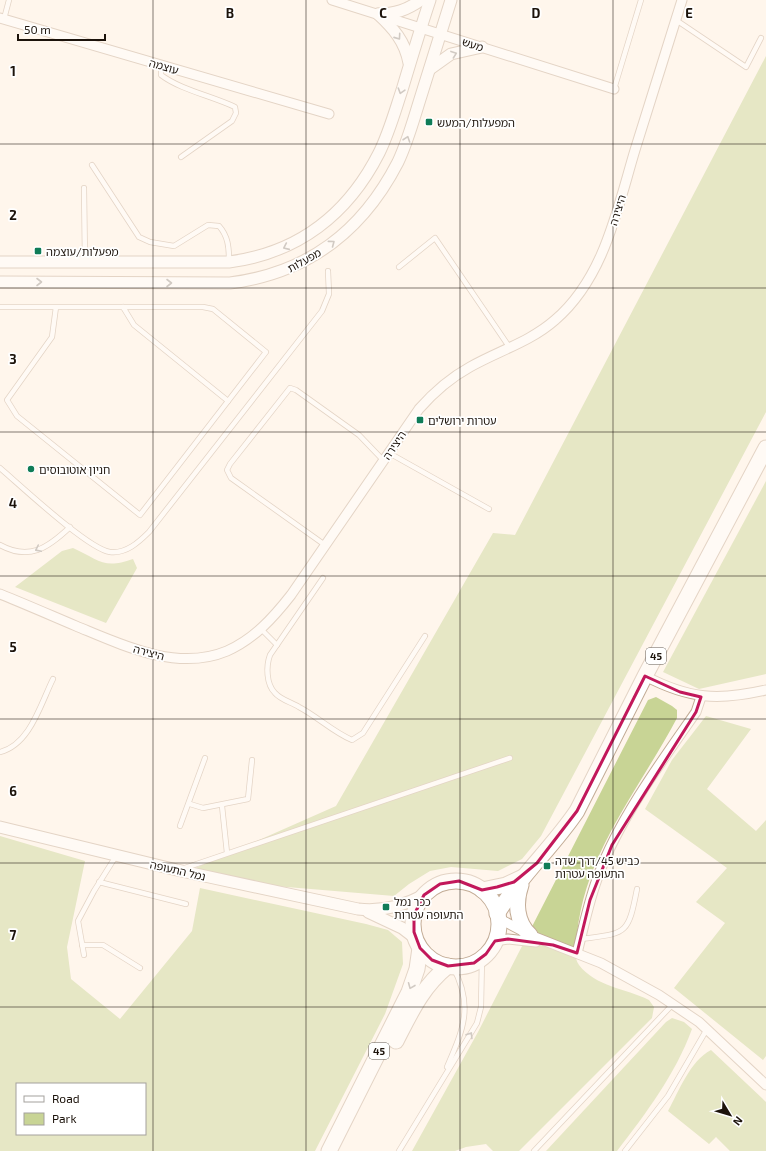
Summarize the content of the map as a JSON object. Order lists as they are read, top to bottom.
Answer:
{
  "streets": {
    "highway": ["45"],
    "street": [
      "מעש",
      "עוצמה",
      "היצירה",
      "מפעלות",
      "נמל התעופה"
    ]
  },
  "crossings": [
    ["מעש", "מפעלות"],
    ["45", "נמל התעופה"]
  ],
  "places": {
    "transit": [
      "המפעלות/המעש",
      "מפעלות/עוצמה",
      "עטרות ירושלים",
      "כביש 45/דרך שדה התעופה עטרות",
      "ככר נמל התעופה עטרות"
    ],
    "other": ["חניון אוטובוסים"]
  },
  "legend": ["Road", "Park"],
  "scale_bar": "50 m",
  "north": "bottom right",
  "grid": {
    "columns": [
      "B",
      "C",
      "D",
      "E"
    ],
    "rows": [
      "1",
      "2",
      "3",
      "4",
      "5",
      "6",
      "7"
    ]
  }
}
